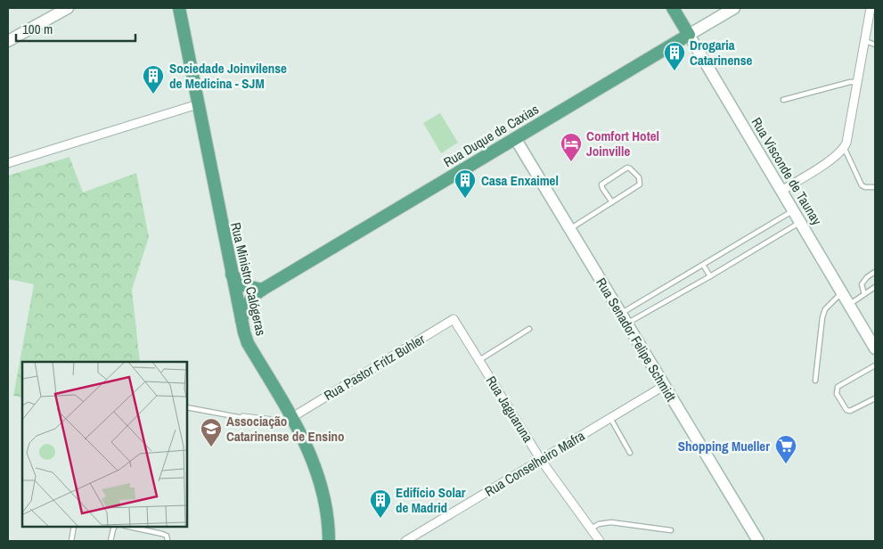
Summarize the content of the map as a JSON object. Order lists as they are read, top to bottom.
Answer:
{
  "streets": {
    "main road": [
      "Rua Duque de Caxias",
      "Rua Visconde de Taunay",
      "Rua Ministro Calógeras",
      "Rua Senador Felipe Schmidt"
    ],
    "street": ["Rua Pastor Fritz Buhler", "Rua Jaguaruna", "Rua Conselheiro Mafra"]
  },
  "crossings": [
    ["Rua Duque de Caxias", "Rua Visconde de Taunay"],
    ["Rua Duque de Caxias", "Rua Ministro Calógeras"],
    ["Rua Duque de Caxias", "Rua Senador Felipe Schmidt"],
    ["Rua Ministro Calógeras", "Rua Pastor Fritz Buhler"],
    ["Rua Senador Felipe Schmidt", "Rua Conselheiro Mafra"],
    ["Rua Pastor Fritz Buhler", "Rua Jaguaruna"],
    ["Rua Jaguaruna", "Rua Conselheiro Mafra"]
  ],
  "places": {
    "building": [
      "Drogaria Catarinense",
      "Sociedade Joinvilense de Medicina - SJM",
      "Casa Enxaimel",
      "Edifício Solar de Madrid"
    ],
    "hotel": ["Comfort Hotel Joinville"],
    "school or university": ["Associação Catarinense de Ensino"],
    "supermarket": ["Shopping Mueller"]
  },
  "scale_bar": "100 m"
}
